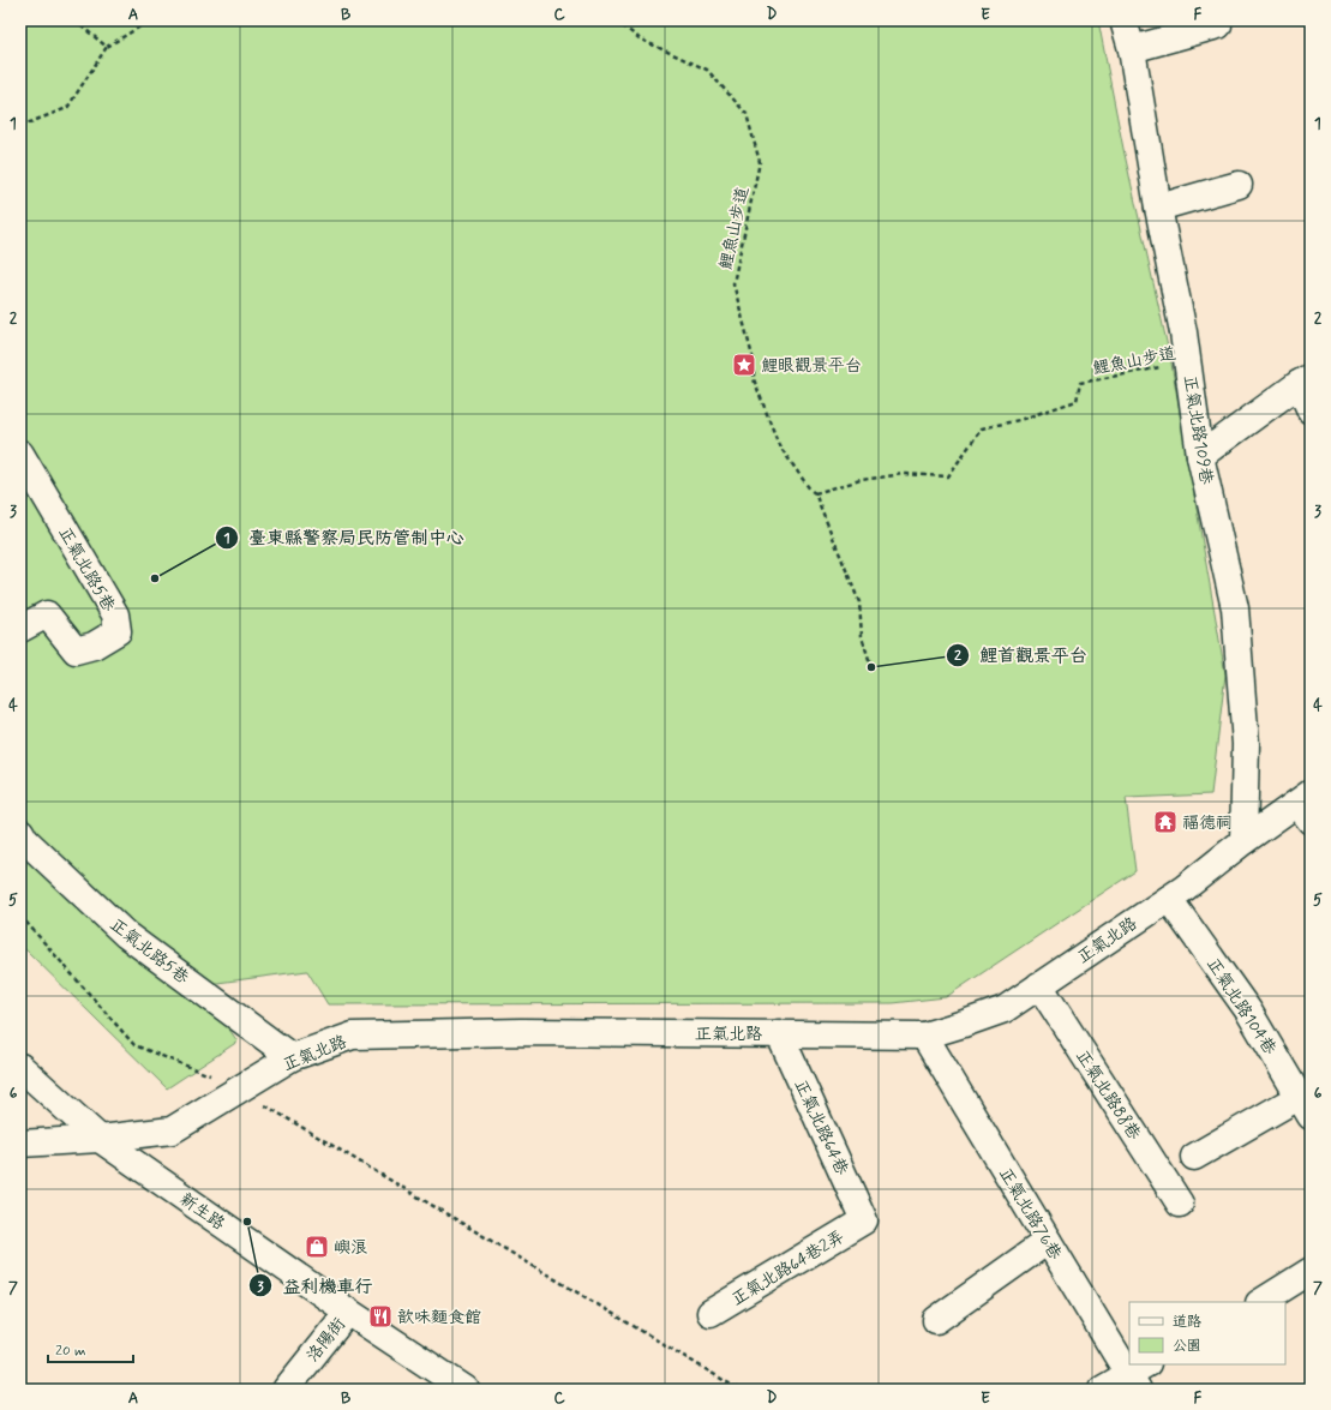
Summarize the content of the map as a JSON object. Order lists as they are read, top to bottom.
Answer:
{
  "streets": {
    "street": [
      "正氣北路109巷",
      "正氣北路5巷",
      "正氣北路",
      "正氣北路104巷",
      "正氣北路88巷",
      "正氣北路64巷",
      "新生路",
      "正氣北路76巷",
      "正氣北路64巷2弄",
      "洛陽街"
    ],
    "path": ["鯉魚山步道"]
  },
  "crossings": [
    ["鯉魚山步道", "正氣北路109巷"],
    ["正氣北路109巷", "正氣北路"],
    ["正氣北路5巷", "正氣北路"],
    ["正氣北路", "正氣北路104巷"],
    ["正氣北路", "正氣北路88巷"],
    ["正氣北路", "正氣北路64巷"],
    ["正氣北路", "新生路"],
    ["正氣北路", "正氣北路76巷"],
    ["正氣北路64巷", "正氣北路64巷2弄"],
    ["新生路", "洛陽街"]
  ],
  "places": {
    "place": ["鯉眼觀景平台"],
    "other": ["臺東縣警察局民防管制中心", "鯉首觀景平台", "益利機車行"],
    "temple": ["福德祠"],
    "shop": ["嶼浪"],
    "restaurant": ["歆味麵食館"]
  },
  "legend": ["道路", "公園"],
  "scale_bar": "20 m",
  "grid": {
    "columns": [
      "A",
      "B",
      "C",
      "D",
      "E",
      "F"
    ],
    "rows": [
      "1",
      "2",
      "3",
      "4",
      "5",
      "6",
      "7"
    ]
  }
}
